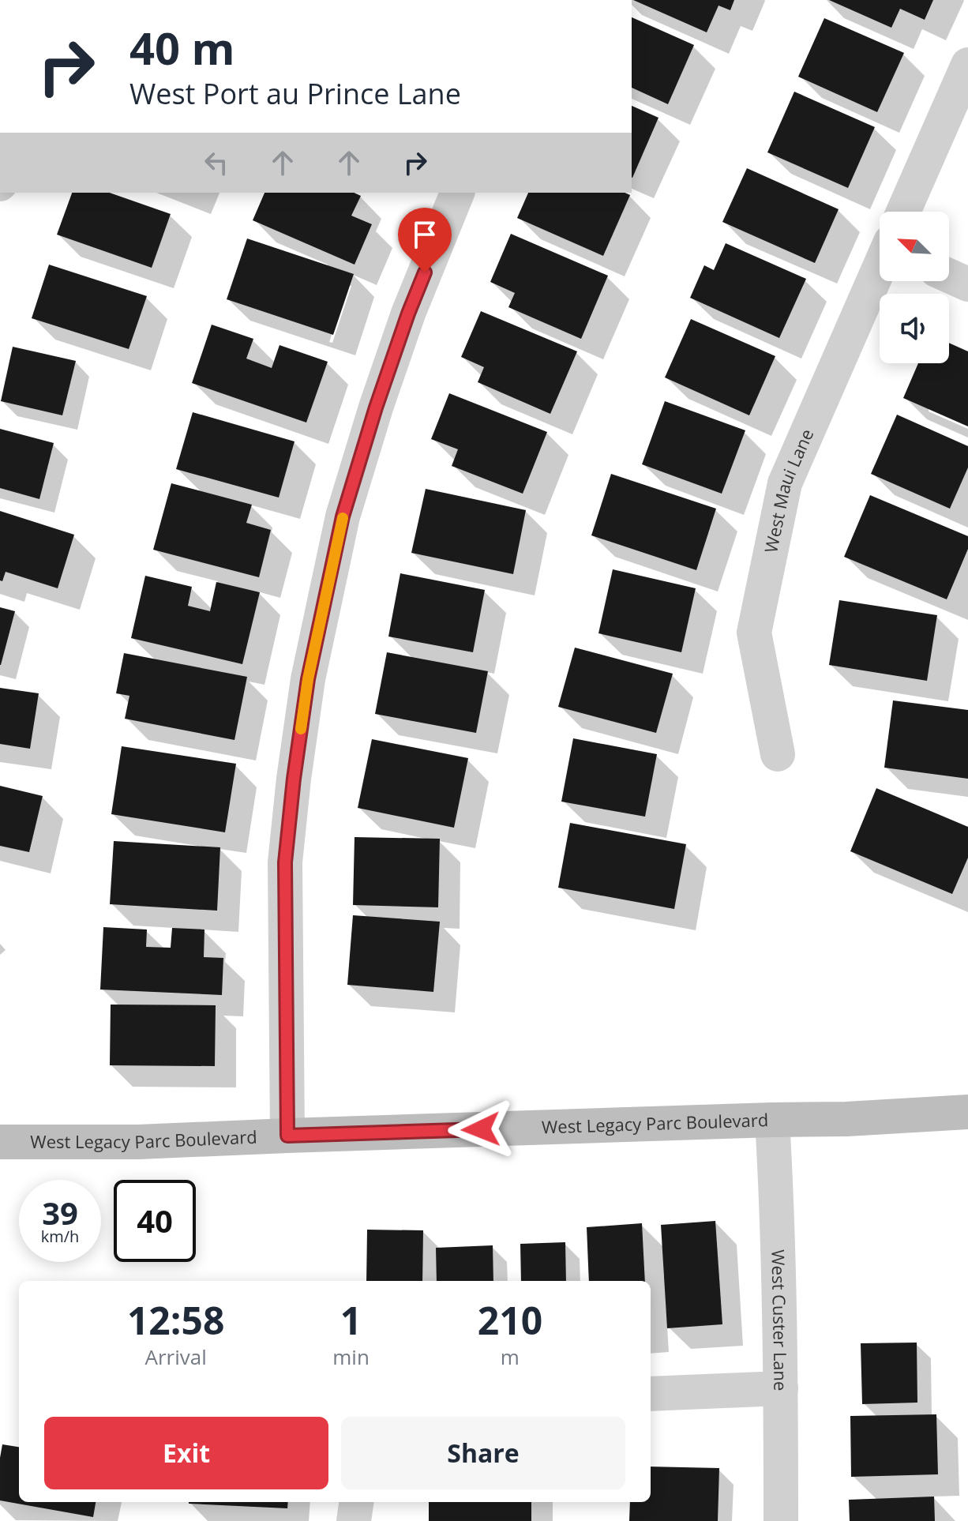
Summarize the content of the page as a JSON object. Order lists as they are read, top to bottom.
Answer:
{
  "streets": {
    "street": ["West Maui Lane", "West Legacy Parc Boulevard", "West Custer Lane"]
  },
  "crossings": [
    ["West Legacy Parc Boulevard", "West Custer Lane"]
  ],
  "north": "top left",
  "page": {
    "turn": ["40 m", "West Port au Prince Lane"],
    "speed": "39 km/h",
    "limit": "40",
    "eta": [
      "12:58",
      "Arrival",
      "1",
      "min",
      "210",
      "m"
    ],
    "buttons": ["Exit", "Share"]
  }
}
